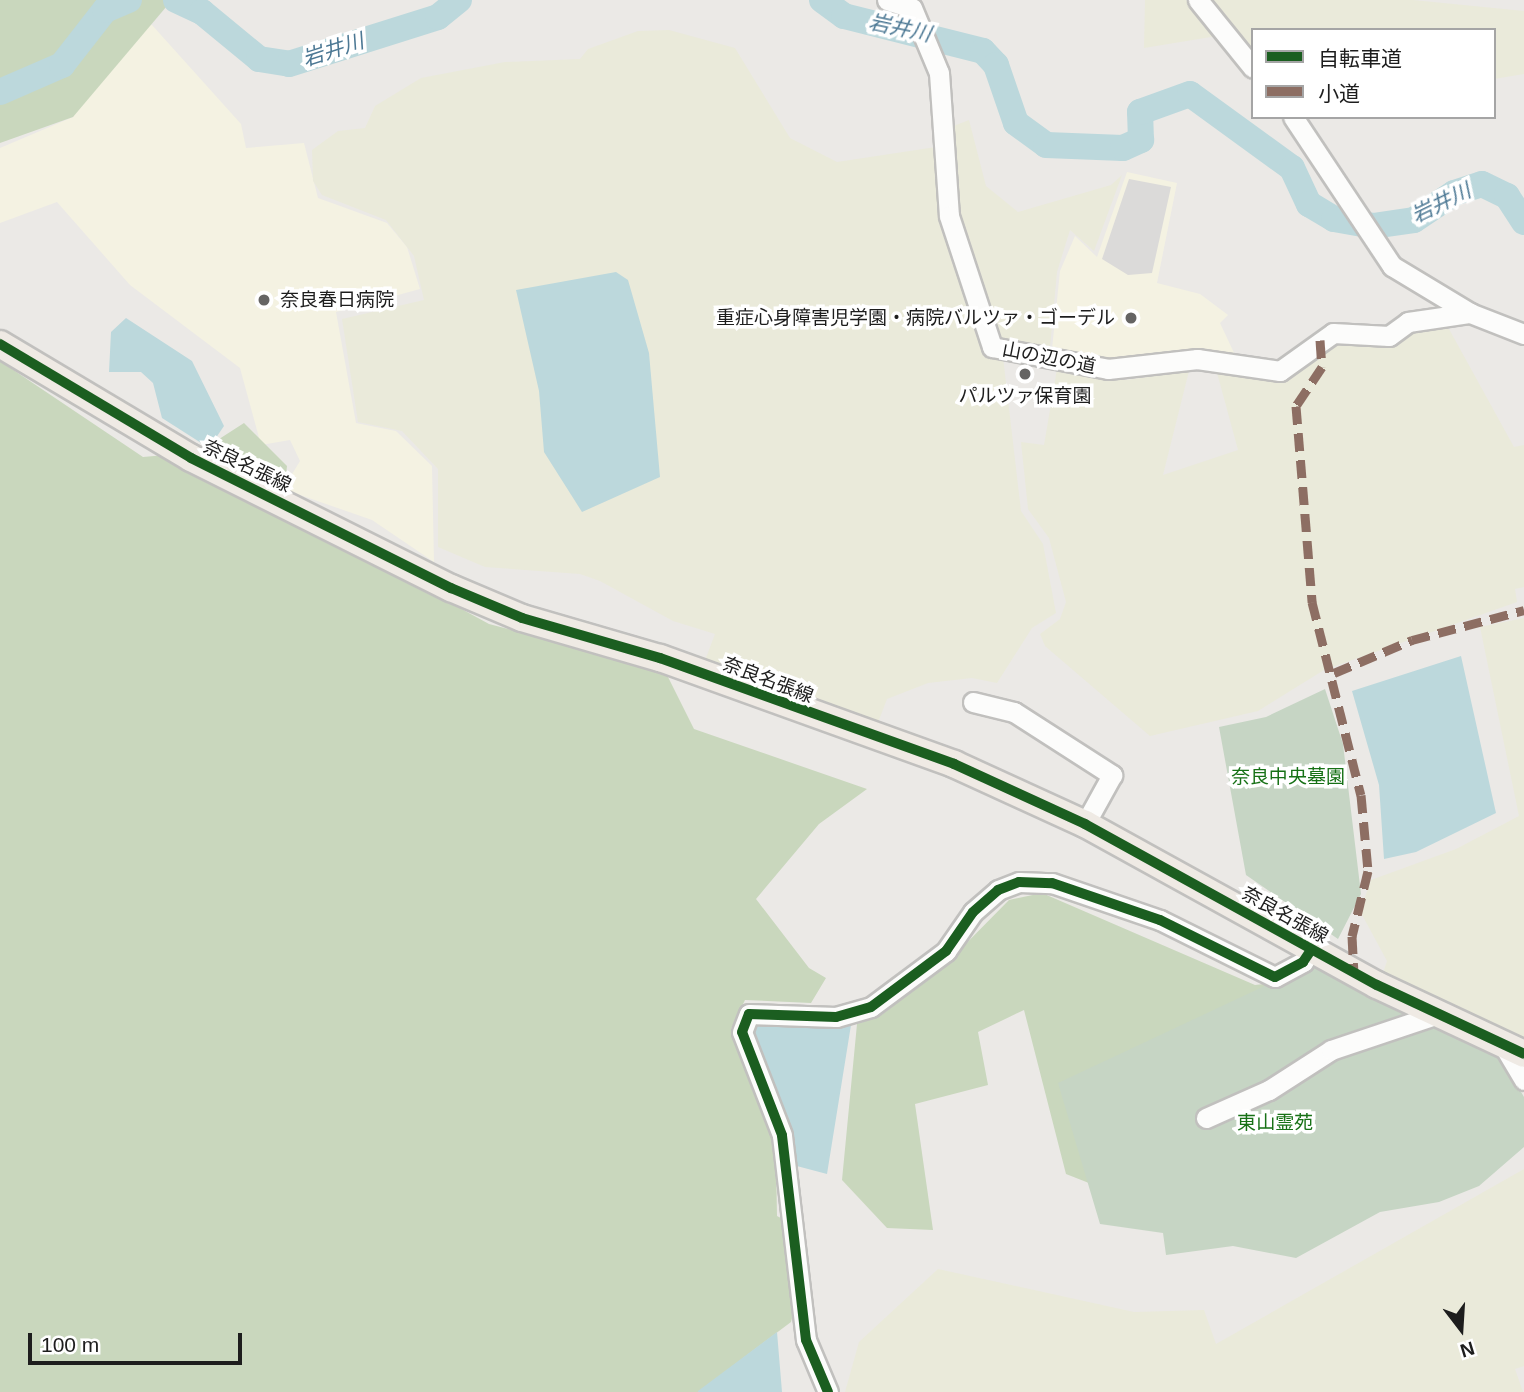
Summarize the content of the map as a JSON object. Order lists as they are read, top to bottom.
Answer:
{
  "streets": {
    "main road": ["奈良名張線"],
    "street": ["山の辺の道"]
  },
  "water": ["岩井川"],
  "parks": ["奈良中央墓園", "東山霊苑"],
  "places": ["奈良春日病院", "重症心身障害児学園・病院バルツァ・ゴーデル", "パルツァ保育園"],
  "legend": ["自転車道", "小道"],
  "scale_bar": "100 m",
  "north": "bottom"
}
